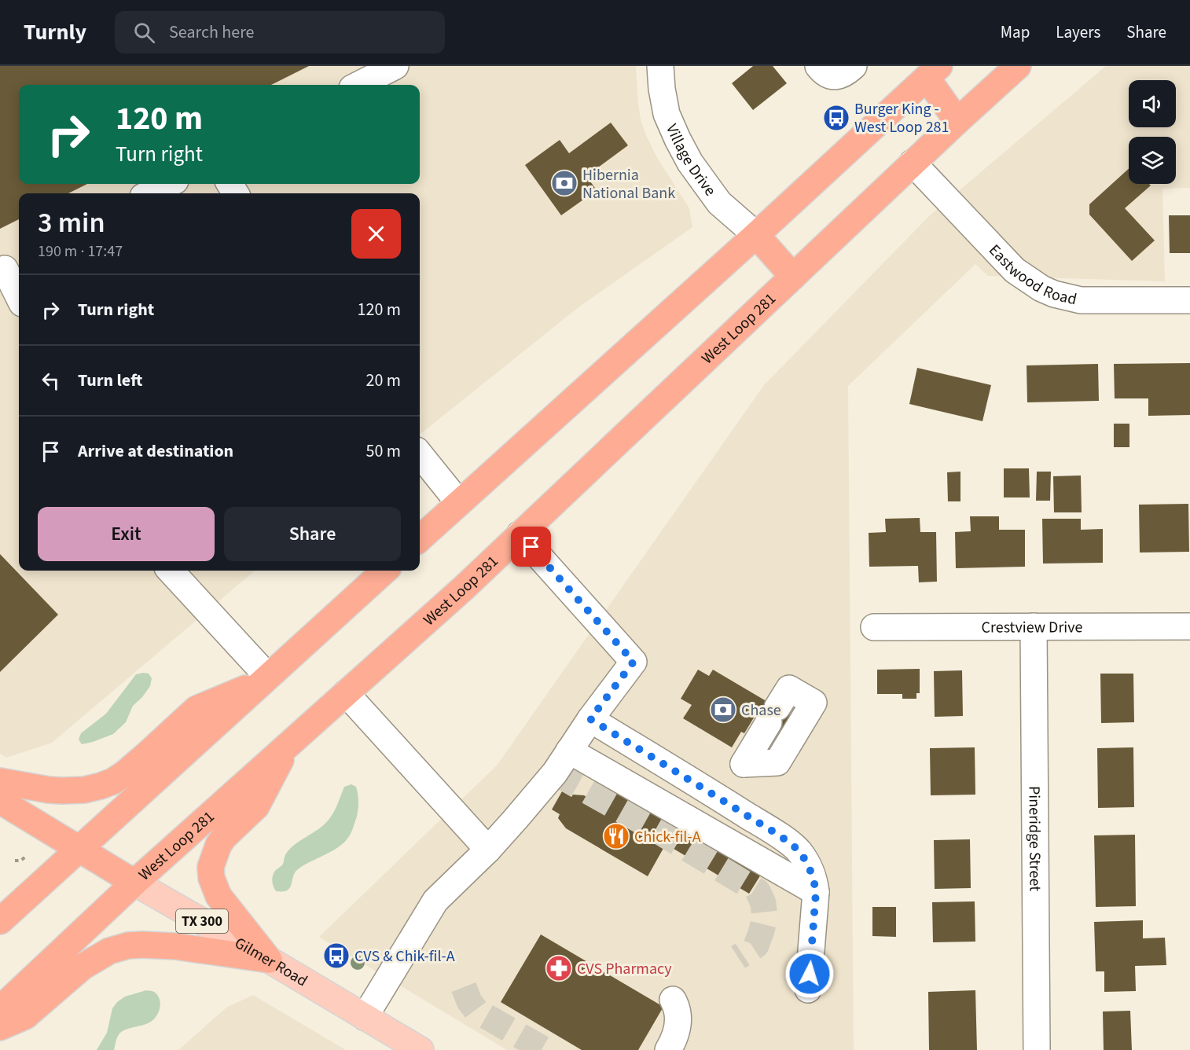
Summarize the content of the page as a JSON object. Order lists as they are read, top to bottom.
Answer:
{
  "streets": {
    "highway": ["West Loop 281", "TX 300", "Gilmer Road"],
    "street": [
      "Village Drive",
      "Eastwood Road",
      "Crestview Drive",
      "Pineridge Street"
    ]
  },
  "crossings": [
    ["Eastwood Road", "West Loop 281"],
    ["West Loop 281", "Gilmer Road"],
    ["Crestview Drive", "Pineridge Street"]
  ],
  "places": {
    "bus stop": ["Burger King - West Loop 281", "CVS & Chik-fil-A"],
    "bank": ["Hibernia National Bank", "Chase"],
    "restaurant": ["Chick-fil-A"],
    "pharmacy": ["CVS Pharmacy"]
  },
  "page": {
    "header": "Turnly",
    "search": "Search here",
    "nav": ["Map", "Layers", "Share"],
    "turn": ["120 m", "Turn right"],
    "heading": ["3 min", "190 m · 17:47"],
    "list": [
      {
        "name": "Turn right",
        "value": "120 m"
      },
      {
        "name": "Turn left",
        "value": "20 m"
      },
      {
        "name": "Arrive at destination",
        "value": "50 m"
      }
    ],
    "buttons": ["Exit", "Share"]
  }
}
